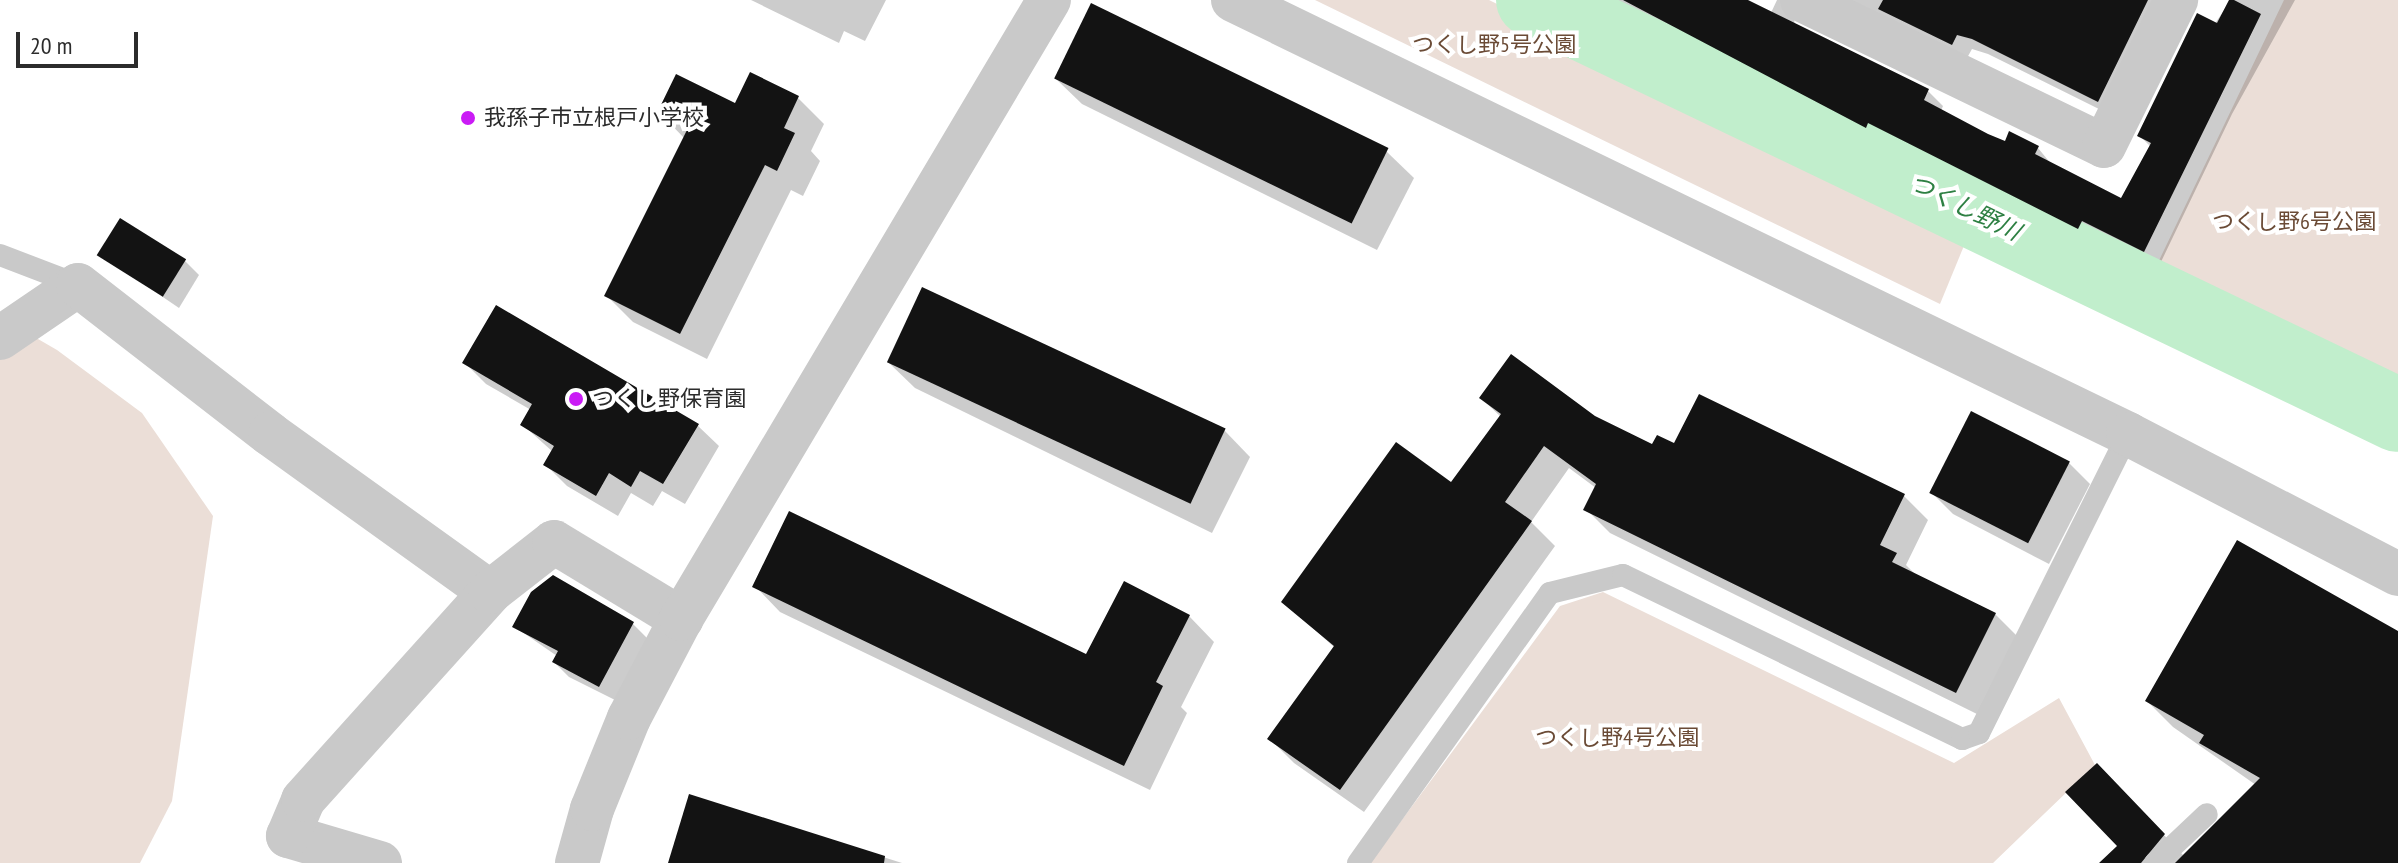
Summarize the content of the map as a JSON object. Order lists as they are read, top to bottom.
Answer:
{
  "water": ["つくし野川"],
  "parks": ["つくし野5号公園", "つくし野6号公園", "つくし野4号公園"],
  "places": ["我孫子市立根戸小学校", "つくし野保育園"],
  "scale_bar": "20 m"
}
